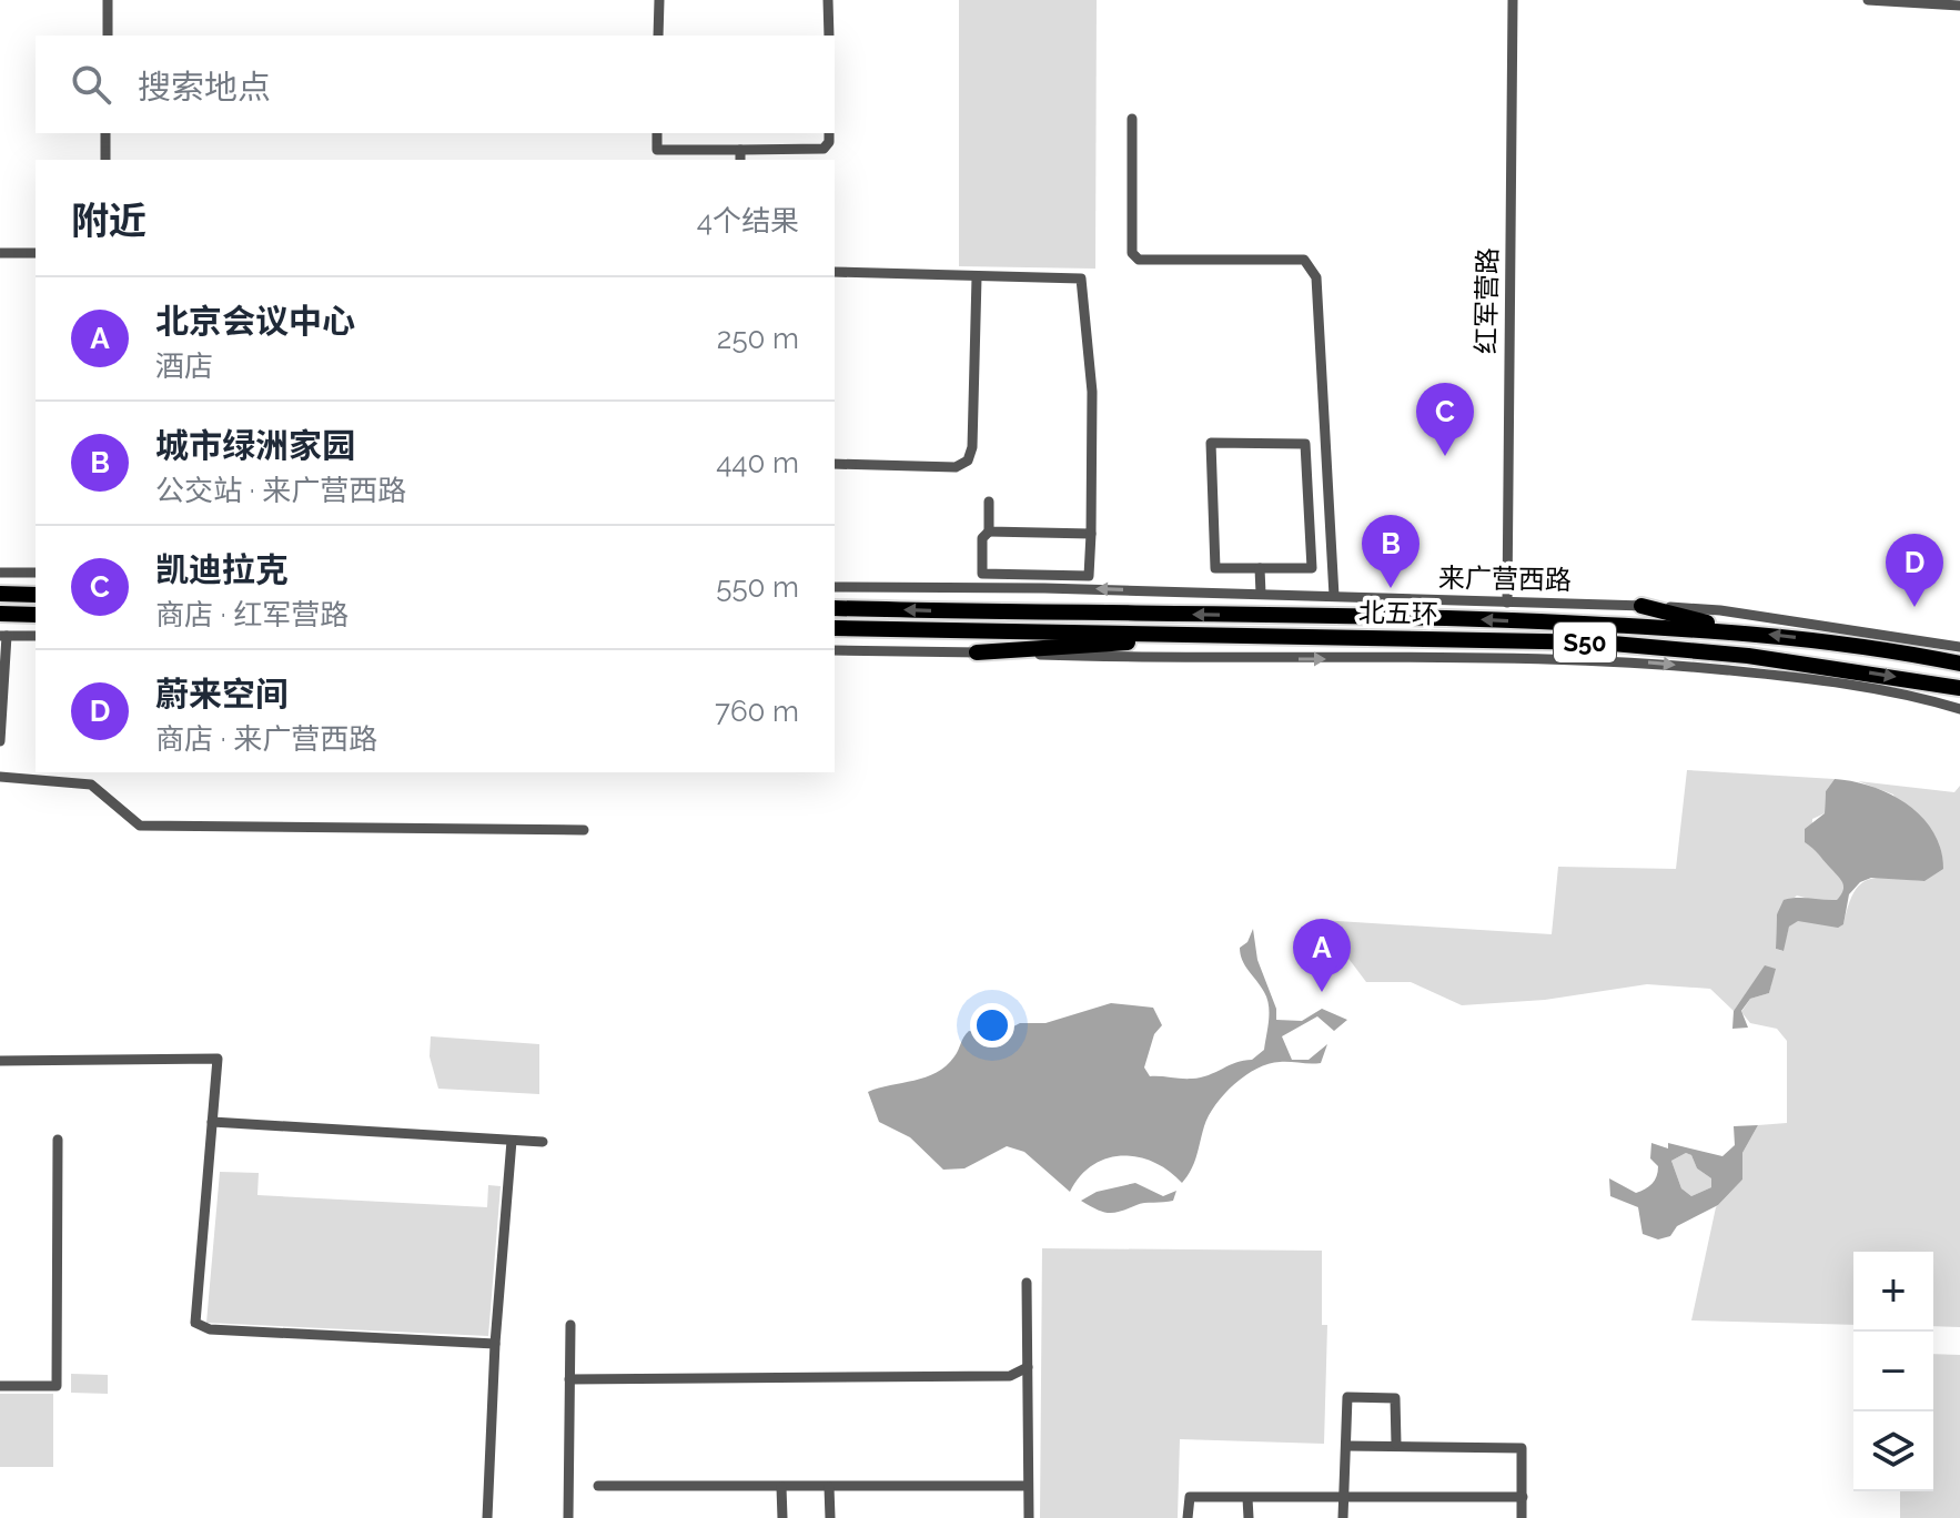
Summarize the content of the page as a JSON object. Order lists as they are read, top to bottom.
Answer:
{
  "streets": {
    "highway": ["北五环", "S50"],
    "street": ["红军营路", "来广营西路"]
  },
  "crossings": [
    ["红军营路", "来广营西路"]
  ],
  "page": {
    "search": "搜索地点",
    "heading": ["附近", "4个结果"],
    "list": [
      {
        "mark": "A",
        "name": "北京会议中心",
        "note": "酒店",
        "value": "250 m"
      },
      {
        "mark": "B",
        "name": "城市绿洲家园",
        "note": "公交站 · 来广营西路",
        "value": "440 m"
      },
      {
        "mark": "C",
        "name": "凯迪拉克",
        "note": "商店 · 红军营路",
        "value": "550 m"
      },
      {
        "mark": "D",
        "name": "蔚来空间",
        "note": "商店 · 来广营西路",
        "value": "760 m"
      }
    ],
    "pins": [
      "C",
      "B",
      "D",
      "A"
    ],
    "map_buttons": ["+", "−"]
  }
}
